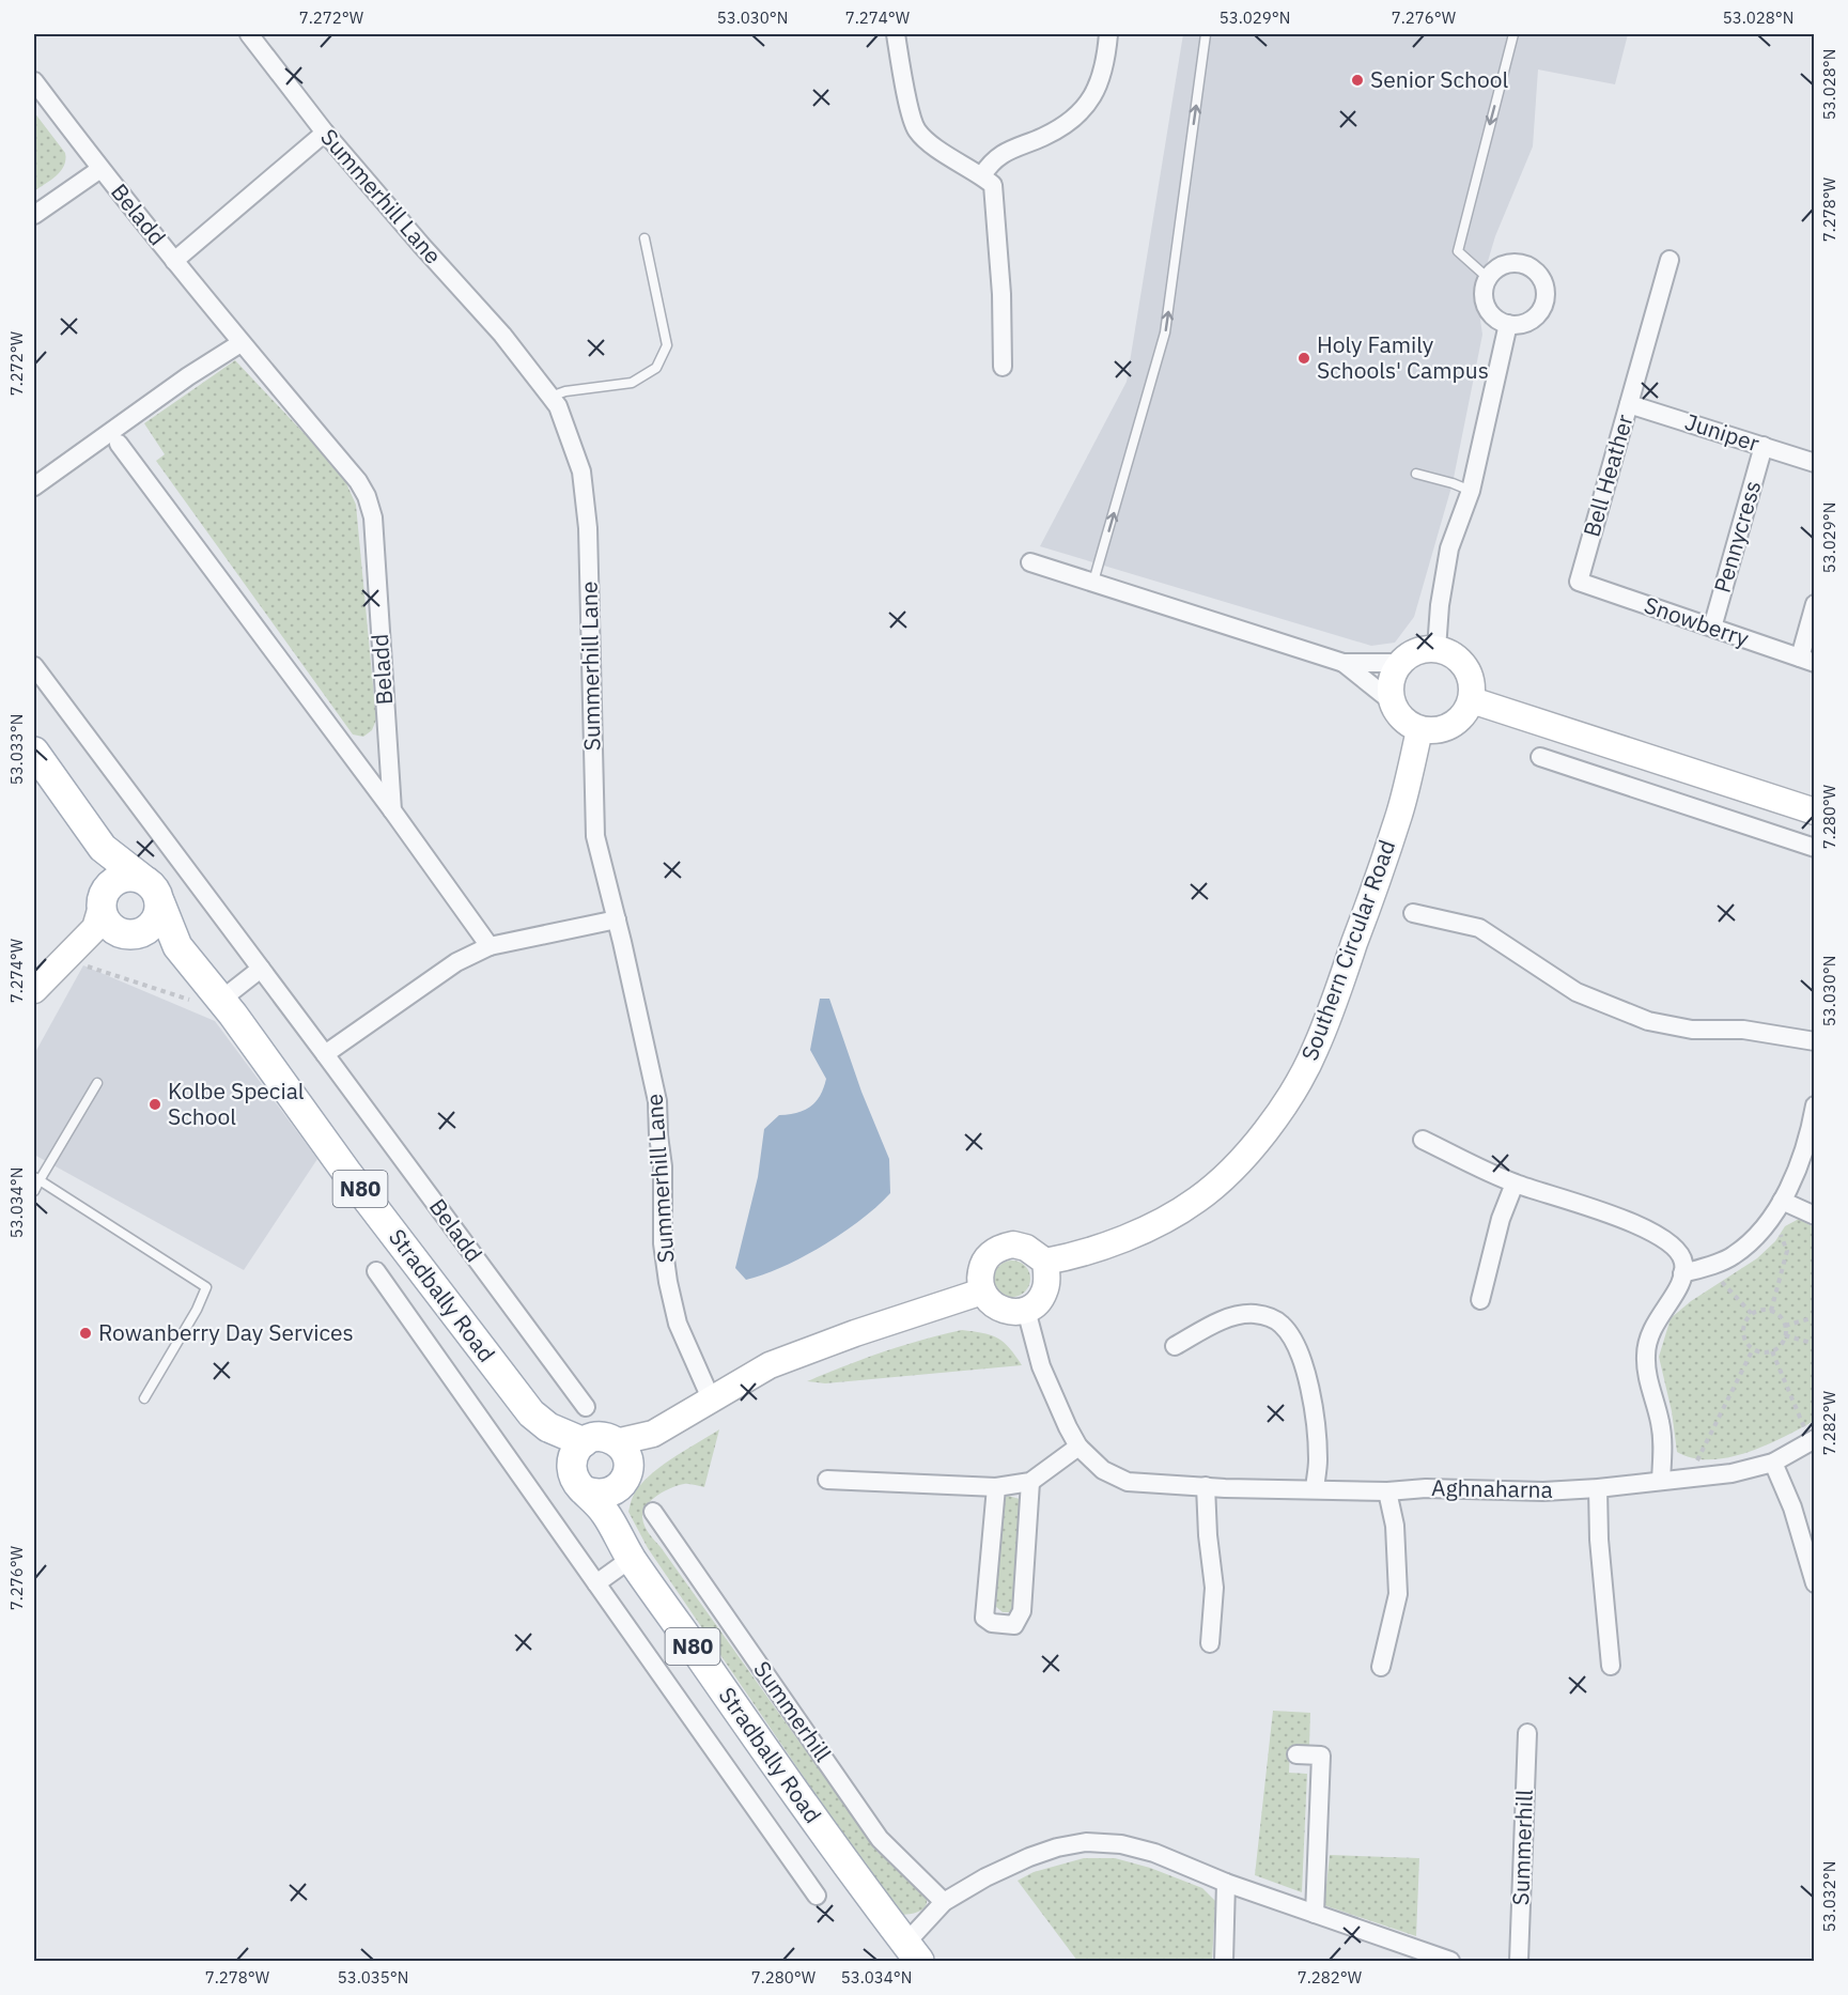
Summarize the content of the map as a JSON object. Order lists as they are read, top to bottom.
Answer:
{
  "streets": {
    "main road": ["Southern Circular Road", "N80", "Stradbally Road"],
    "street": [
      "Summerhill Lane",
      "Beladd",
      "Juniper",
      "Bell Heather",
      "Pennycress",
      "Snowberry",
      "Aghnaharna",
      "Summerhill"
    ]
  },
  "crossings": [
    ["Summerhill Lane", "Beladd"],
    ["Juniper", "Bell Heather"],
    ["Juniper", "Pennycress"],
    ["Bell Heather", "Snowberry"],
    ["Pennycress", "Snowberry"],
    ["Southern Circular Road", "Aghnaharna"],
    ["N80", "Stradbally Road"]
  ],
  "places": [
    "Senior School",
    "Holy Family Schools' Campus",
    "Kolbe Special School",
    "Rowanberry Day Services"
  ],
  "coordinates": [
    "7.272°W",
    "53.030°N",
    "7.274°W",
    "53.029°N",
    "7.276°W",
    "53.028°N",
    "7.278°W",
    "53.033°N",
    "7.280°W",
    "53.034°N",
    "7.282°W",
    "53.032°N",
    "53.035°N"
  ]
}
